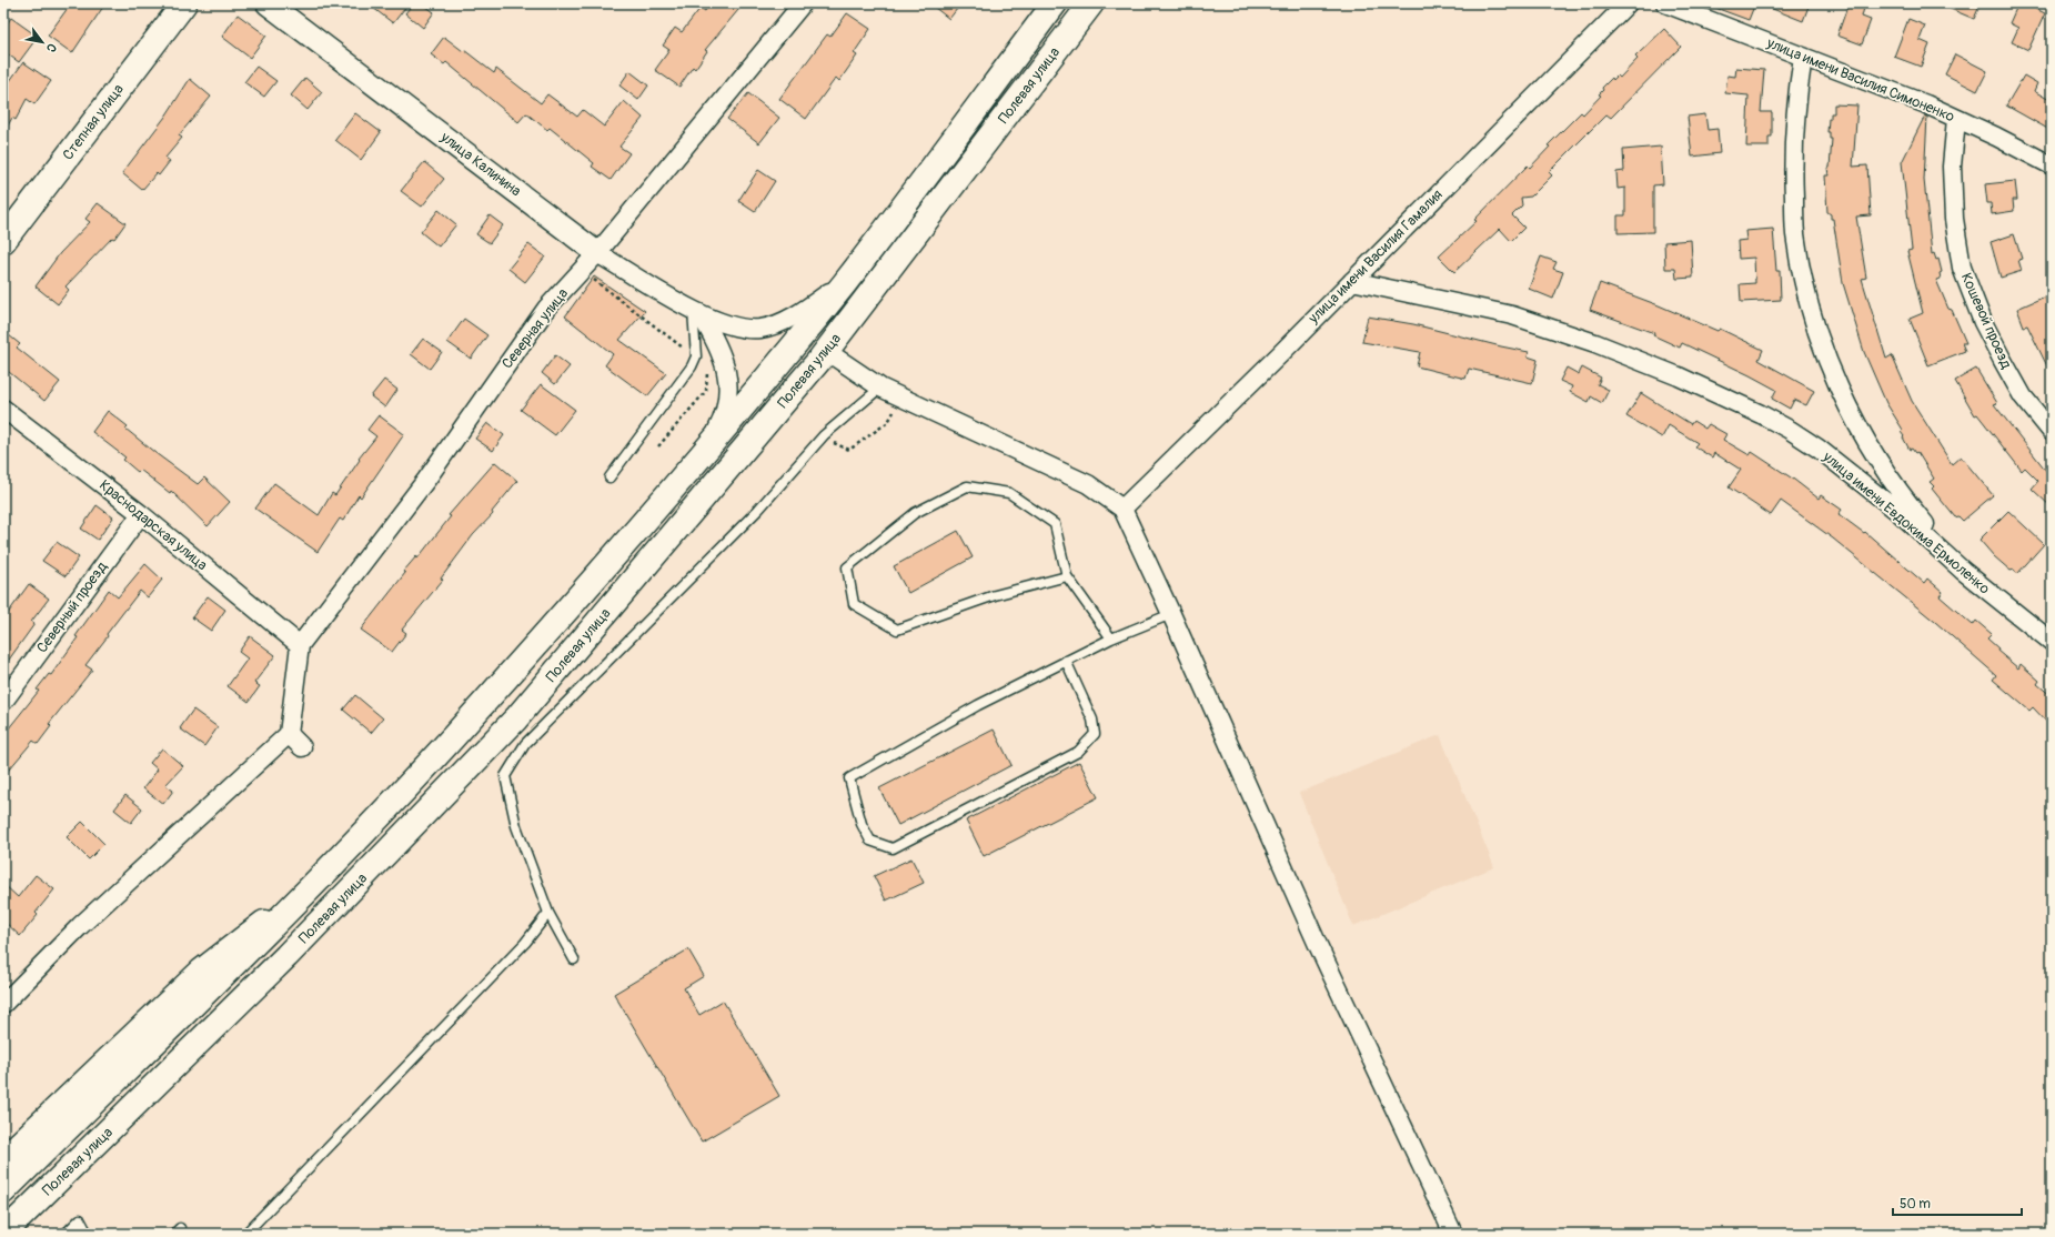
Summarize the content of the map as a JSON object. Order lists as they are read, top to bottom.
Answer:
{
  "streets": {
    "main road": ["Полевая улица", "Степная улица"],
    "street": [
      "улица имени Василия Симоненко",
      "улица Калинина",
      "улица имени Василия Гамалия",
      "Кошевой проезд",
      "Северная улица",
      "улица имени Евдокима Ермоленко",
      "Краснодарская улица",
      "Северный проезд"
    ]
  },
  "crossings": [
    ["улица имени Василия Симоненко", "Кошевой проезд"],
    ["Полевая улица", "улица Калинина"],
    ["улица Калинина", "Северная улица"],
    ["улица имени Василия Гамалия", "улица имени Евдокима Ермоленко"],
    ["Северная улица", "Краснодарская улица"],
    ["Краснодарская улица", "Северный проезд"]
  ],
  "scale_bar": "50 m",
  "north": "bottom right"
}
